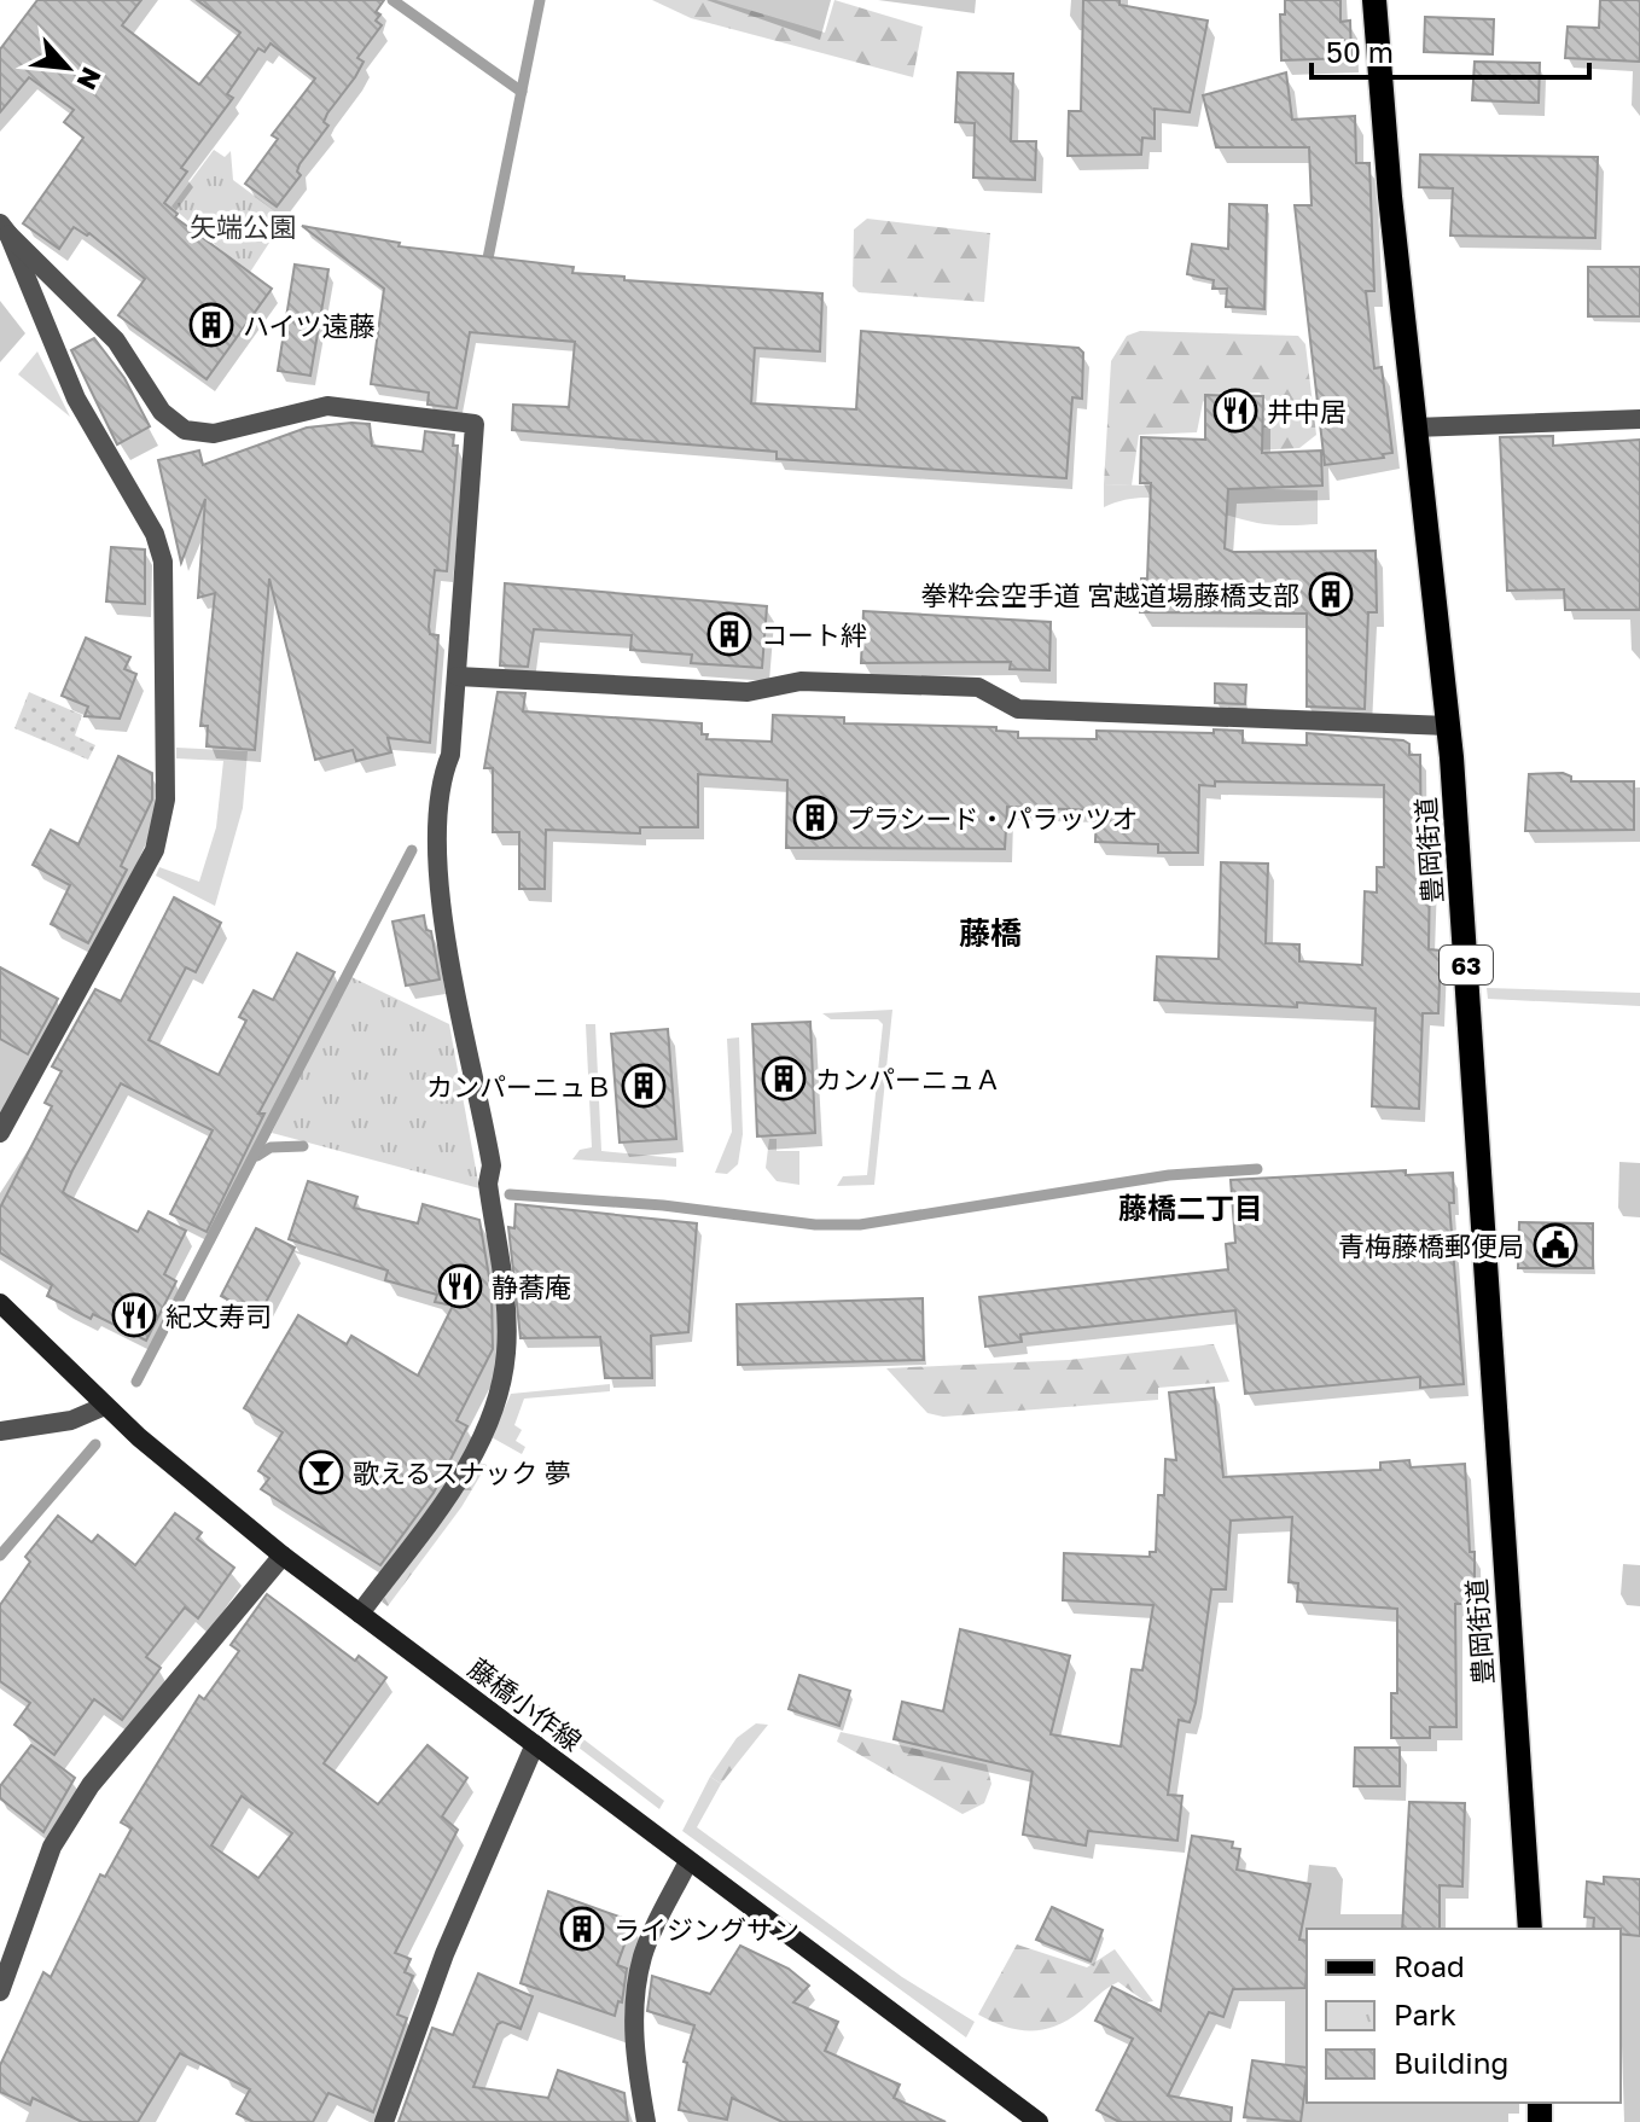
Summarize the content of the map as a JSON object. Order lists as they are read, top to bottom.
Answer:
{
  "streets": {
    "main road": ["豊岡街道", "63", "藤橋小作線"]
  },
  "districts": ["藤橋", "藤橋二丁目"],
  "parks": ["矢端公園"],
  "places": {
    "building": [
      "ハイツ遠藤",
      "拳粋会空手道 宮越道場藤橋支部",
      "コート絆",
      "プラシード・パラッツオ",
      "カンパーニュＡ",
      "カンパーニュＢ",
      "ライジングサン"
    ],
    "restaurant": ["井中居", "静蕎庵", "紀文寿司"],
    "public building": ["青梅藤橋郵便局"],
    "bar": ["歌えるスナック 夢"]
  },
  "legend": ["Road", "Park", "Building"],
  "scale_bar": "50 m",
  "north": "bottom right"
}
